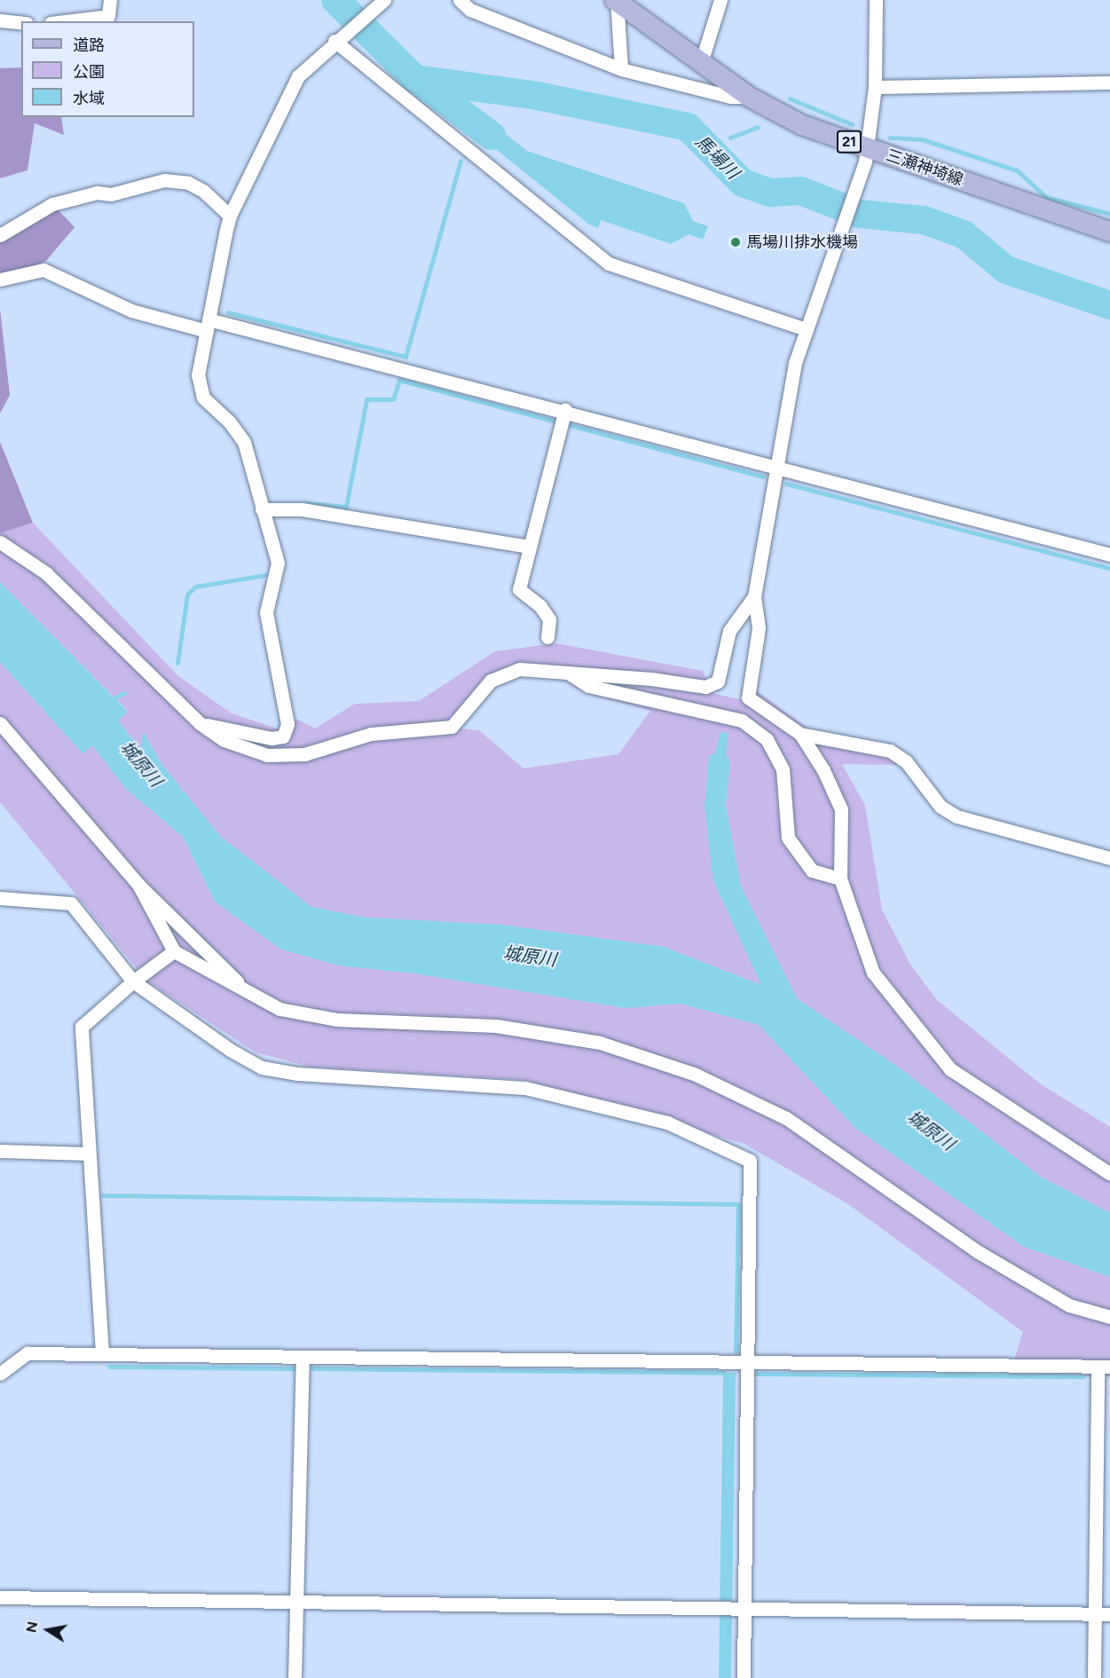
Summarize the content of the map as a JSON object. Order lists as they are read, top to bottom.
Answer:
{
  "streets": {
    "main road": ["21", "三瀬神埼線"]
  },
  "water": ["馬場川", "城原川"],
  "places": ["馬場川排水機場"],
  "legend": ["道路", "公園", "水域"],
  "north": "left"
}
